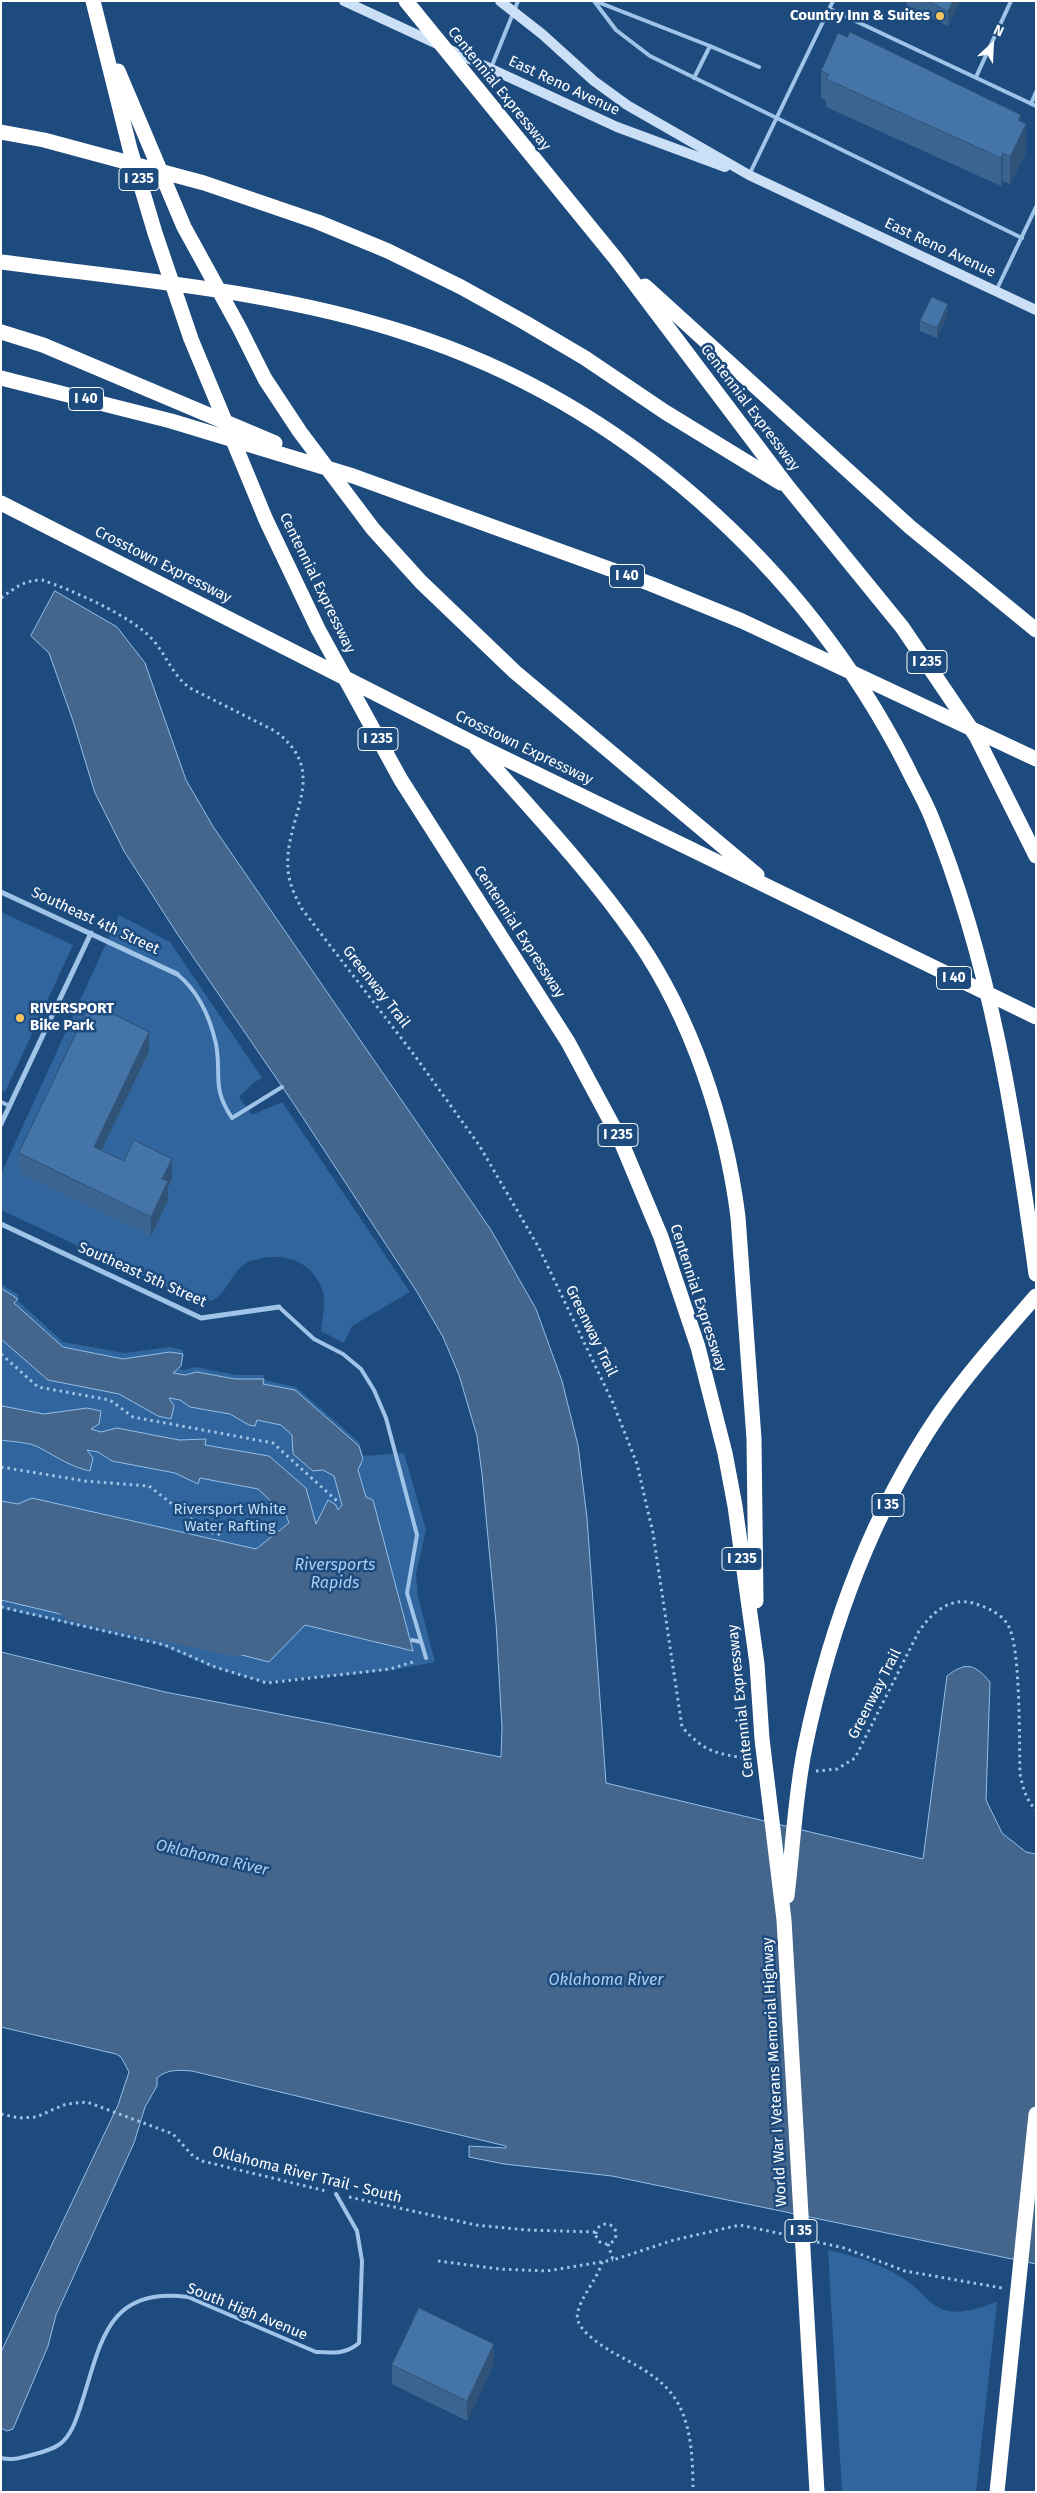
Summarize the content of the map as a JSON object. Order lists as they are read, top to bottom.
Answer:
{
  "streets": {
    "highway": [
      "Centennial Expressway",
      "I 235",
      "I 40",
      "Crosstown Expressway",
      "I 35",
      "World War I Veterans Memorial Highway"
    ],
    "main road": ["East Reno Avenue"],
    "street": ["Southeast 4th Street", "Southeast 5th Street"],
    "lane": ["South High Avenue"],
    "path": ["Greenway Trail", "Oklahoma River Trail - South"]
  },
  "crossings": [
    ["Centennial Expressway", "I 35"],
    ["Centennial Expressway", "World War I Veterans Memorial Highway"],
    ["I 35", "World War I Veterans Memorial Highway"],
    ["Oklahoma River Trail - South", "South High Avenue"]
  ],
  "water": ["Riversports Rapids", "Oklahoma River"],
  "parks": ["Riversport White Water Rafting"],
  "places": ["Country Inn & Suites", "RIVERSPORT Bike Park"],
  "north": "top right"
}
